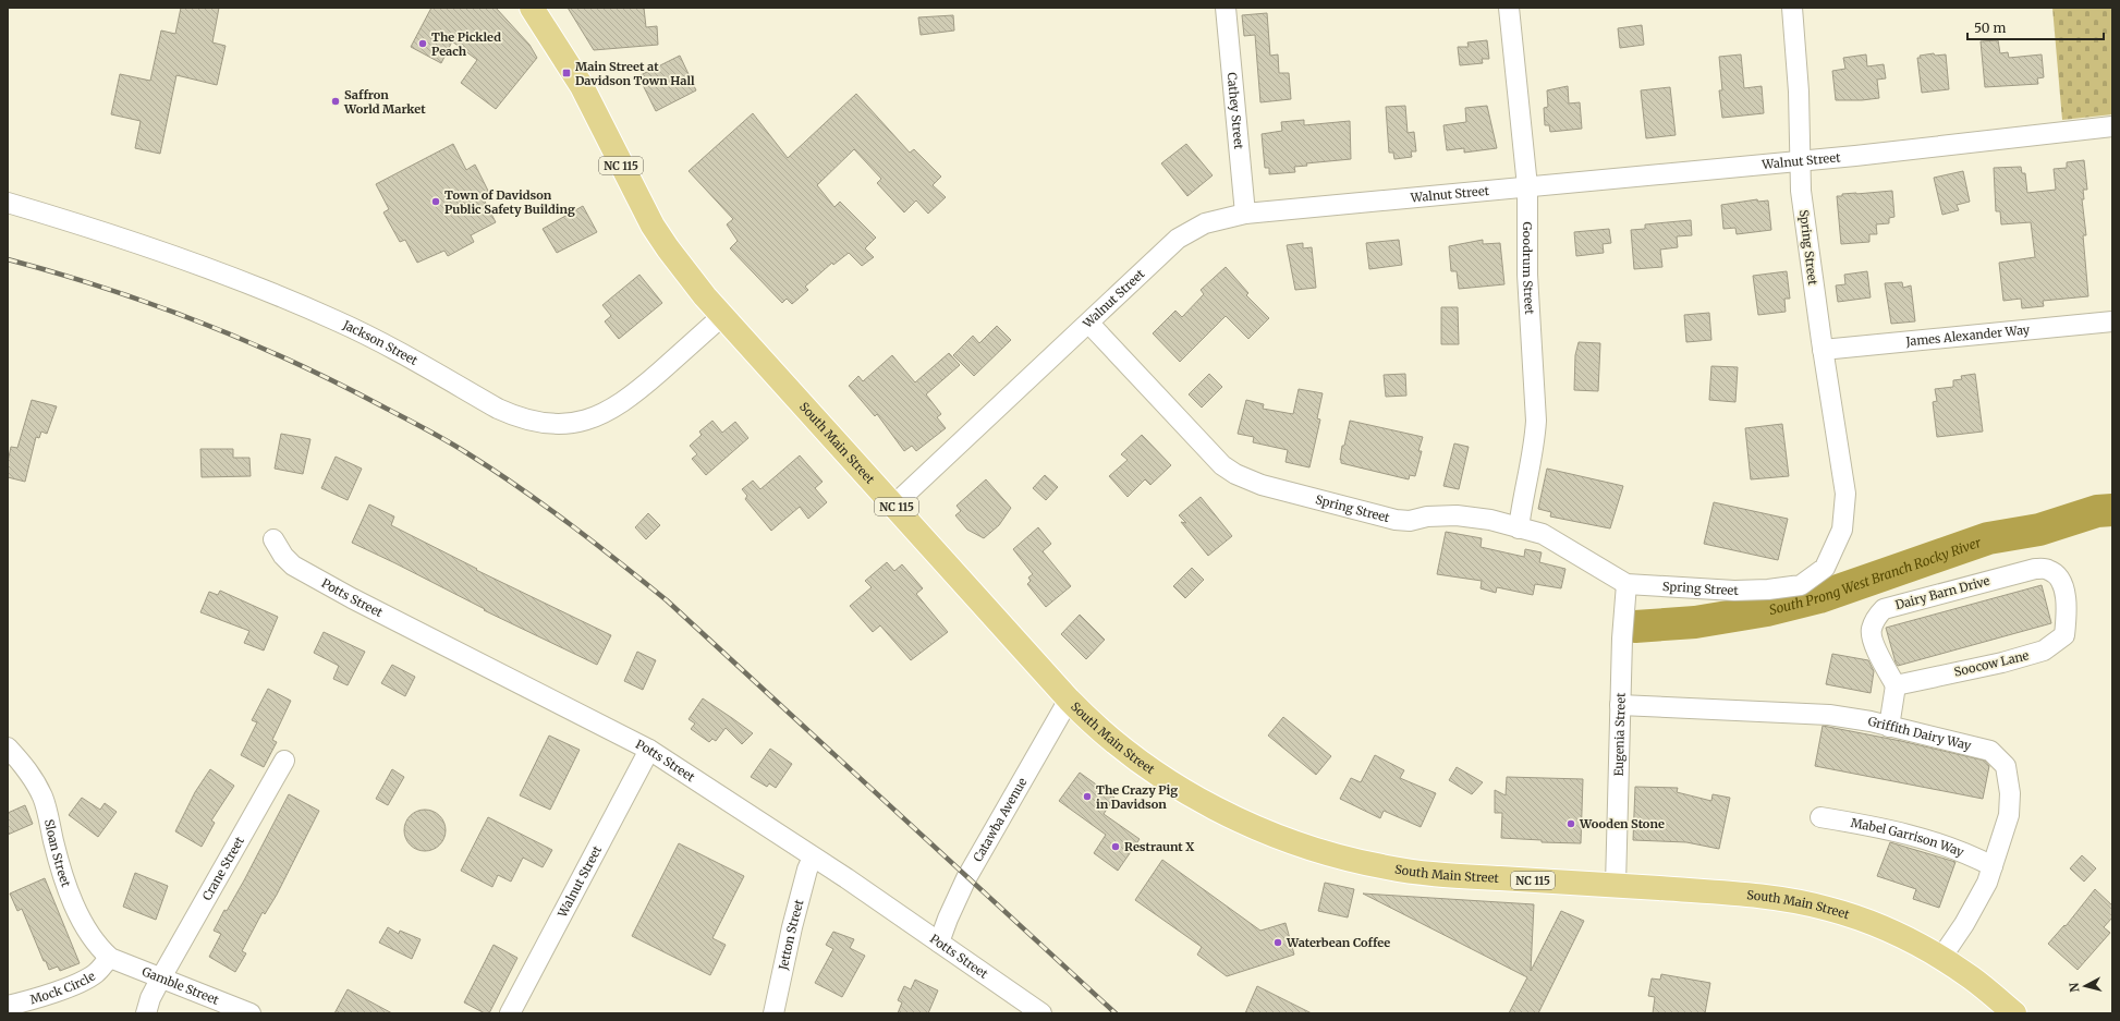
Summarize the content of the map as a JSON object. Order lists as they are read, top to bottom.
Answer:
{
  "streets": {
    "main road": ["NC 115", "South Main Street"],
    "street": [
      "Cathey Street",
      "Walnut Street",
      "Spring Street",
      "Goodrum Street",
      "James Alexander Way",
      "Jackson Street",
      "Dairy Barn Drive",
      "Potts Street",
      "Soocow Lane",
      "Eugenia Street",
      "Griffith Dairy Way",
      "Catawba Avenue",
      "Mabel Garrison Way",
      "Sloan Street",
      "Crane Street",
      "Jetton Street",
      "Gamble Street",
      "Mock Circle"
    ]
  },
  "crossings": [
    ["Cathey Street", "Walnut Street"],
    ["Walnut Street", "Spring Street"],
    ["Walnut Street", "Goodrum Street"],
    ["Walnut Street", "South Main Street"],
    ["Walnut Street", "Potts Street"],
    ["Spring Street", "Goodrum Street"],
    ["Spring Street", "James Alexander Way"],
    ["Spring Street", "Eugenia Street"],
    ["Jackson Street", "South Main Street"],
    ["South Main Street", "Eugenia Street"],
    ["South Main Street", "Griffith Dairy Way"],
    ["South Main Street", "Catawba Avenue"],
    ["Dairy Barn Drive", "Soocow Lane"],
    ["Potts Street", "Catawba Avenue"],
    ["Potts Street", "Jetton Street"],
    ["Eugenia Street", "Griffith Dairy Way"],
    ["Griffith Dairy Way", "Mabel Garrison Way"],
    ["Sloan Street", "Gamble Street"],
    ["Sloan Street", "Mock Circle"],
    ["Crane Street", "Gamble Street"],
    ["Gamble Street", "Mock Circle"]
  ],
  "water": ["South Prong West Branch Rocky River"],
  "places": {
    "other": [
      "The Pickled Peach",
      "Saffron World Market",
      "Town of Davidson Public Safety Building",
      "The Crazy Pig in Davidson",
      "Wooden Stone",
      "Restraunt X",
      "Waterbean Coffee"
    ],
    "transit": ["Main Street at Davidson Town Hall"]
  },
  "scale_bar": "50 m",
  "north": "left"
}
